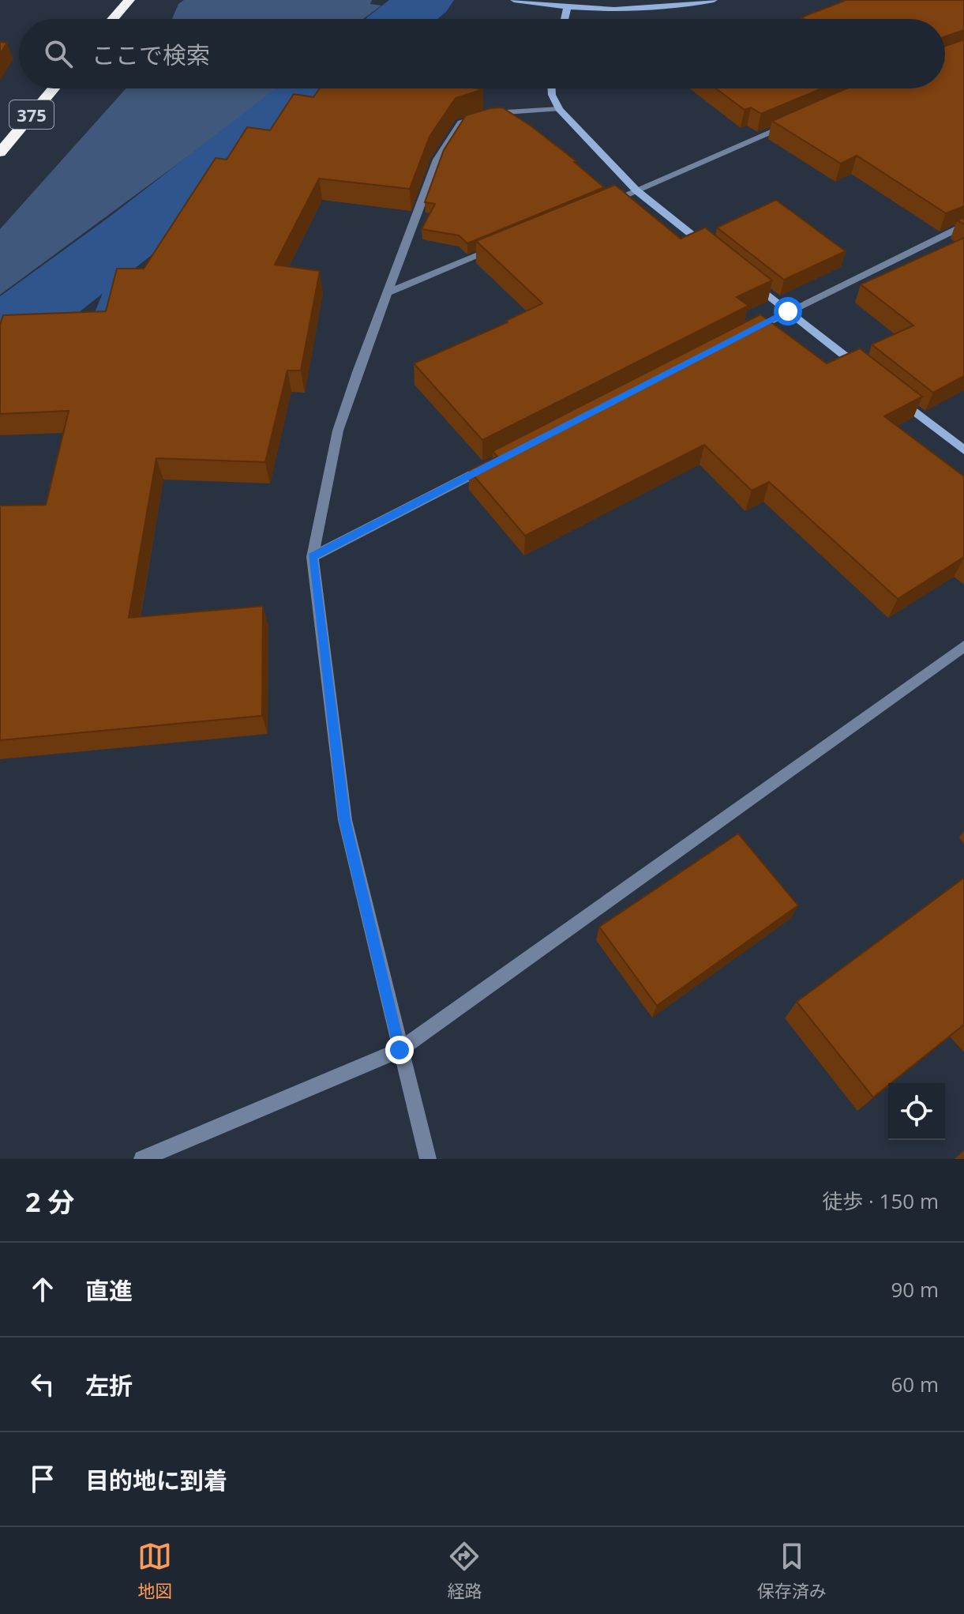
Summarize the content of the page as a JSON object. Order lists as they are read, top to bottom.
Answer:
{
  "streets": {
    "highway": ["375"]
  },
  "page": {
    "search": "ここで検索",
    "heading": ["2 分", "徒歩 · 150 m"],
    "list": [
      ["直進", "90 m"],
      ["左折", "60 m"],
      "目的地に到着"
    ],
    "nav": ["地図", "経路", "保存済み"]
  }
}
